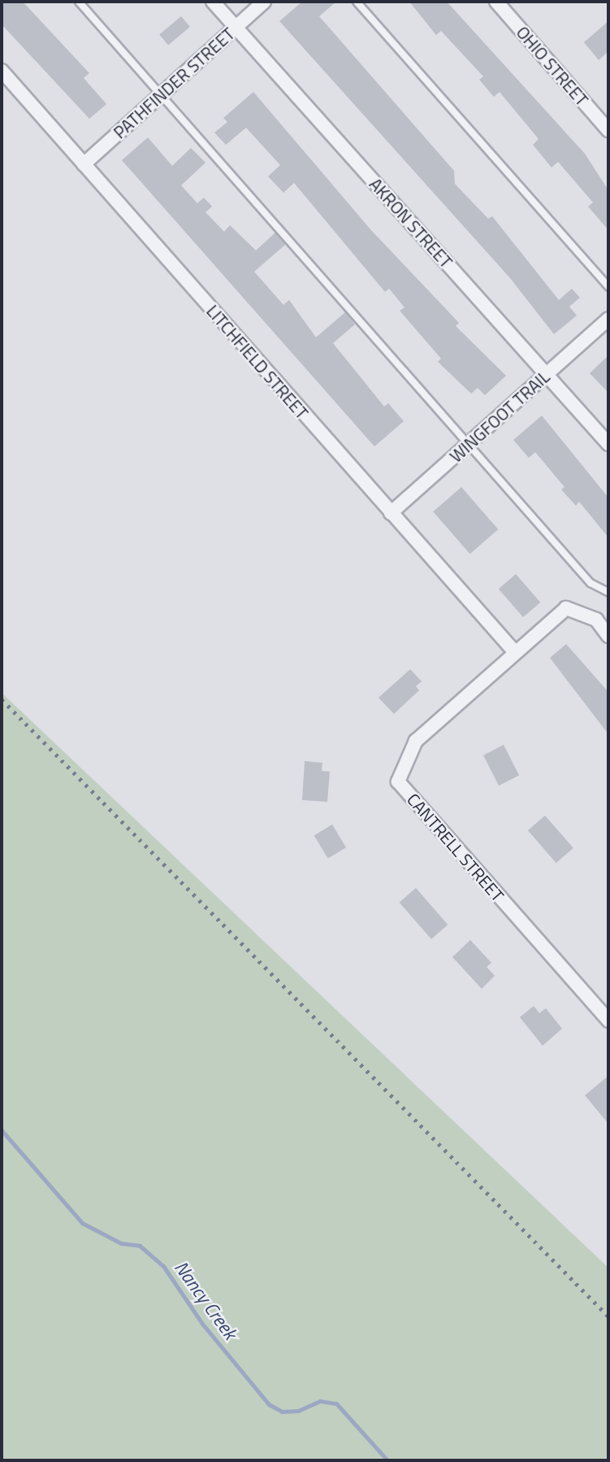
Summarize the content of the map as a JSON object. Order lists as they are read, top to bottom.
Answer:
{
  "streets": {
    "street": [
      "OHIO STREET",
      "PATHFINDER STREET",
      "AKRON STREET",
      "LITCHFIELD STREET",
      "WINGFOOT TRAIL",
      "CANTRELL STREET"
    ]
  },
  "crossings": [
    ["PATHFINDER STREET", "AKRON STREET"],
    ["PATHFINDER STREET", "LITCHFIELD STREET"],
    ["AKRON STREET", "WINGFOOT TRAIL"],
    ["LITCHFIELD STREET", "WINGFOOT TRAIL"],
    ["LITCHFIELD STREET", "CANTRELL STREET"]
  ],
  "water": ["Nancy Creek"]
}
